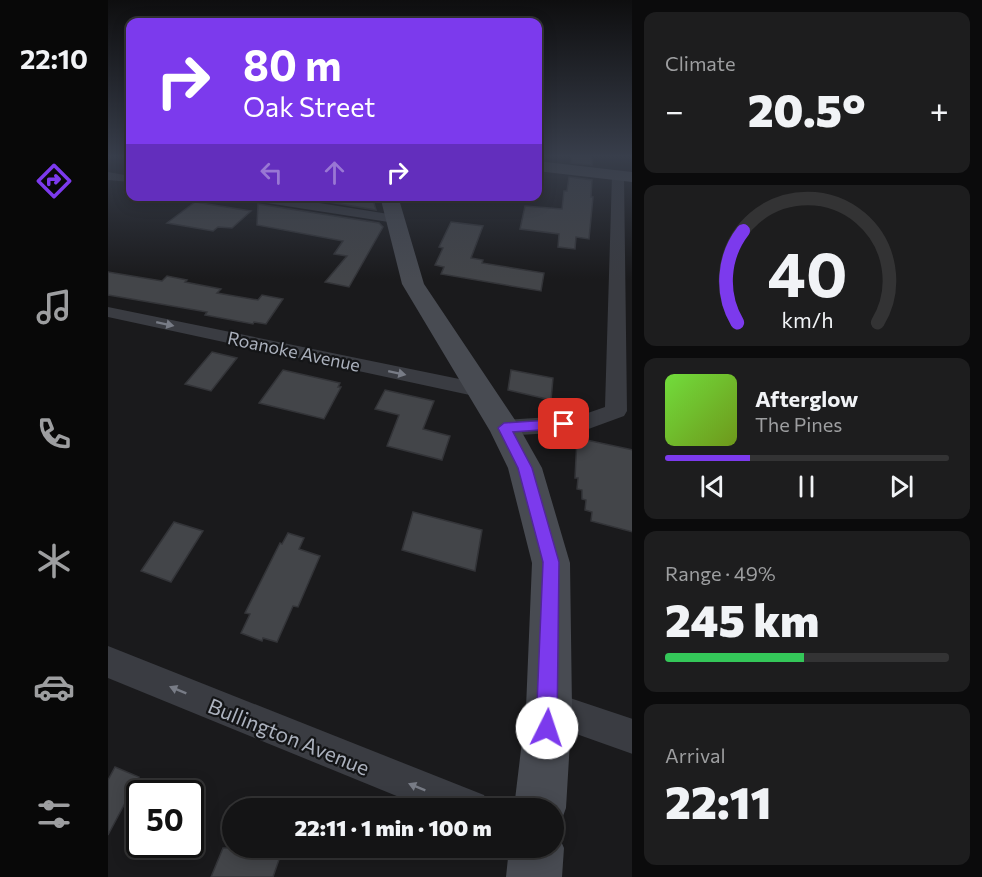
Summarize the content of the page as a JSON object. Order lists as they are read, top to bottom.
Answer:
{
  "streets": {
    "street": ["Roanoke Avenue", "Bullington Avenue"]
  },
  "one_way": ["Roanoke Avenue", "Bullington Avenue"],
  "page": {
    "tabs": "22:10",
    "tile": [
      "Climate",
      ["Range · 49%", "245 km"],
      ["Arrival", "22:11"]
    ],
    "turn": ["80 m", "Oak Street"],
    "heat": ["−", "20.5°", "+"],
    "song": ["Afterglow", "The Pines"],
    "limit": "50",
    "trip": "22:11 · 1 min · 100 m",
    "gauge": ["40", "km/h"]
  }
}
